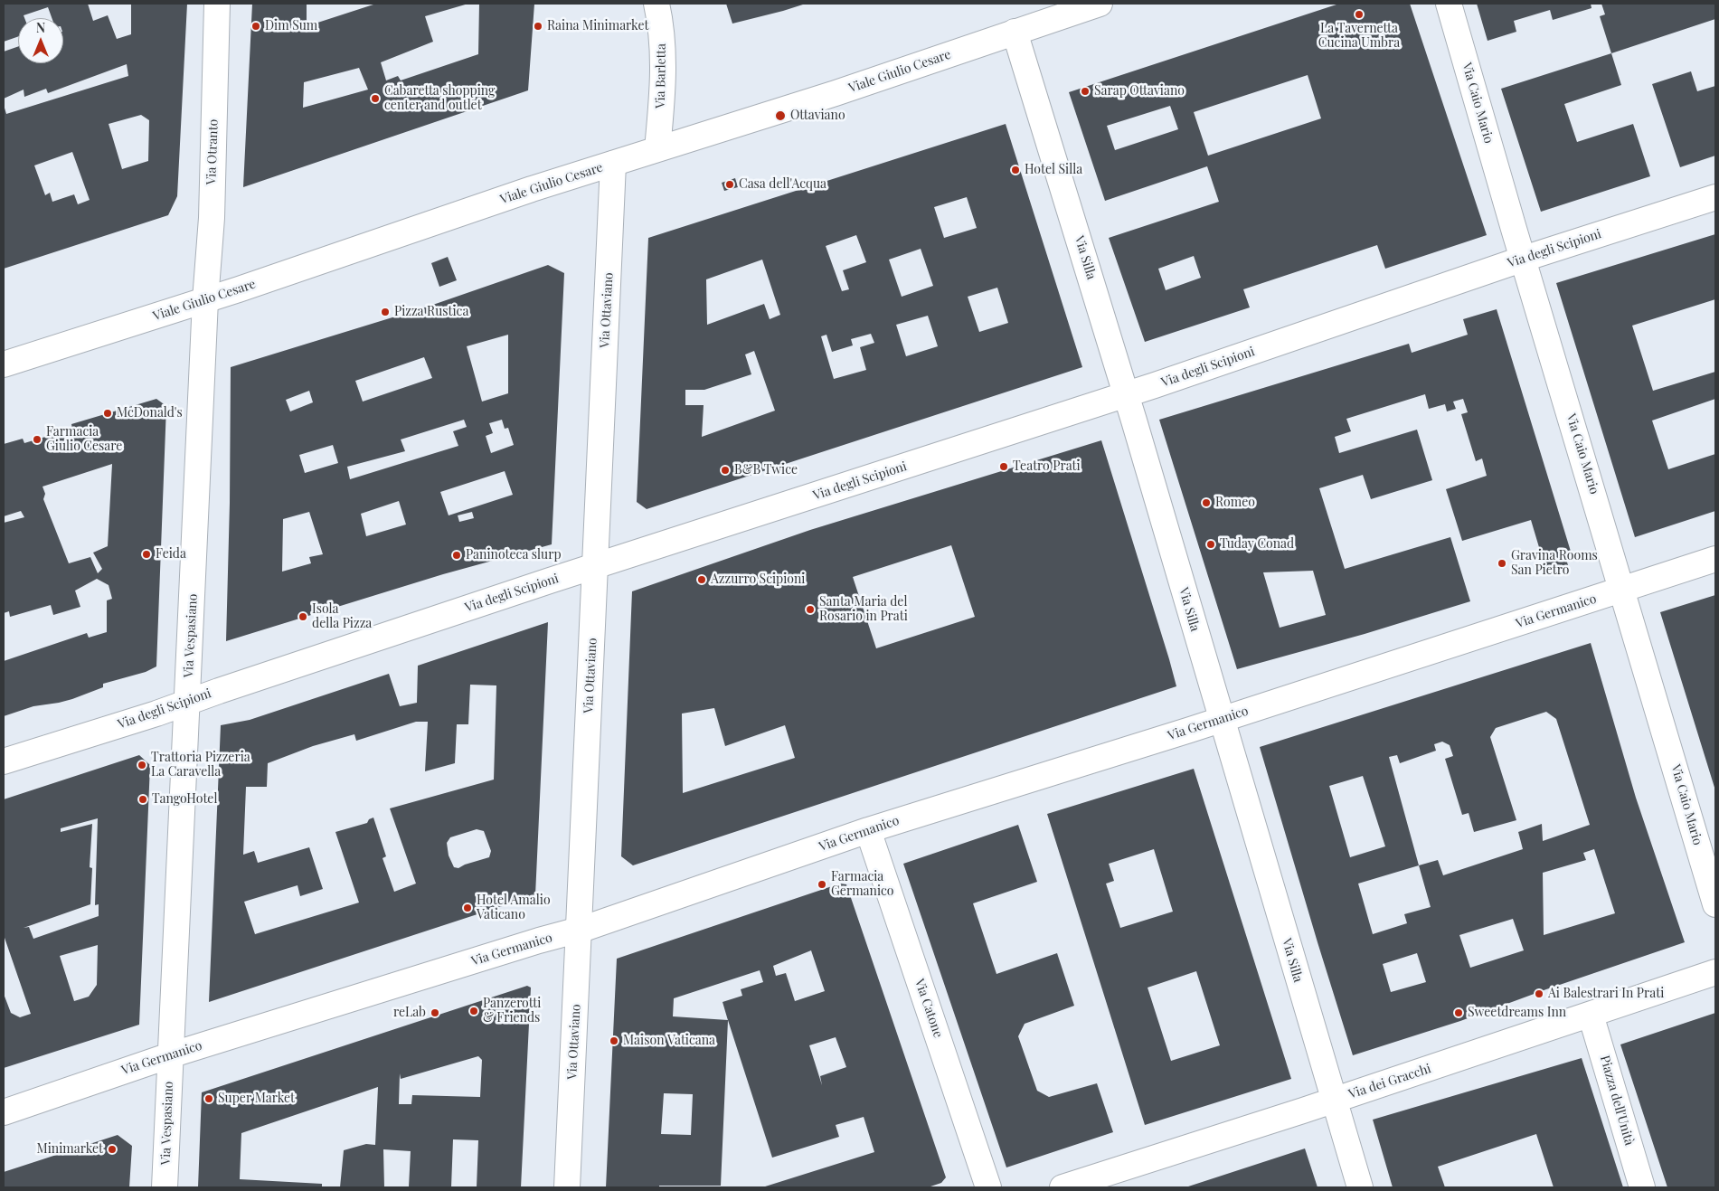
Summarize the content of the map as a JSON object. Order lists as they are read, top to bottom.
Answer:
{
  "streets": {
    "street": [
      "Viale Giulio Cesare",
      "Via Barletta",
      "Via Caio Mario",
      "Via Otranto",
      "Via degli Scipioni",
      "Via Silla",
      "Via Ottaviano",
      "Via Germanico",
      "Via Vespasiano",
      "Via Catone",
      "Via dei Gracchi",
      "Piazza dell'Unità"
    ]
  },
  "crossings": [
    ["Viale Giulio Cesare", "Via Barletta"],
    ["Viale Giulio Cesare", "Via Otranto"],
    ["Viale Giulio Cesare", "Via Silla"],
    ["Viale Giulio Cesare", "Via Ottaviano"],
    ["Viale Giulio Cesare", "Via Vespasiano"],
    ["Via Caio Mario", "Via degli Scipioni"],
    ["Via Caio Mario", "Via Germanico"],
    ["Via Otranto", "Via Vespasiano"],
    ["Via degli Scipioni", "Via Silla"],
    ["Via degli Scipioni", "Via Ottaviano"],
    ["Via degli Scipioni", "Via Vespasiano"],
    ["Via Silla", "Via Germanico"],
    ["Via Silla", "Via dei Gracchi"],
    ["Via Ottaviano", "Via Germanico"],
    ["Via Germanico", "Via Vespasiano"],
    ["Via Germanico", "Via Catone"],
    ["Via dei Gracchi", "Piazza dell'Unità"]
  ],
  "places": [
    "La Tavernetta Cucina Umbra",
    "Dim Sum",
    "Raina Minimarket",
    "Sarap Ottaviano",
    "Cabaretta shopping center and outlet",
    "Ottaviano",
    "Hotel Silla",
    "Casa dell'Acqua",
    "Pizza Rustica",
    "McDonald's",
    "Farmacia Giulio Cesare",
    "Teatro Prati",
    "B&B Twice",
    "Romeo",
    "Tuday Conad",
    "Feida",
    "Paninoteca slurp",
    "Gravina Rooms San Pietro",
    "Azzurro Scipioni",
    "Santa Maria del Rosario in Prati",
    "Isola della Pizza",
    "Trattoria Pizzeria La Caravella",
    "TangoHotel",
    "Farmacia Germanico",
    "Hotel Amalio Vaticano",
    "Ai Balestrari In Prati",
    "Panzerotti & Friends",
    "reLab",
    "Sweetdreams Inn",
    "Maison Vaticana",
    "Super Market",
    "Minimarket"
  ],
  "north": "top"
}
